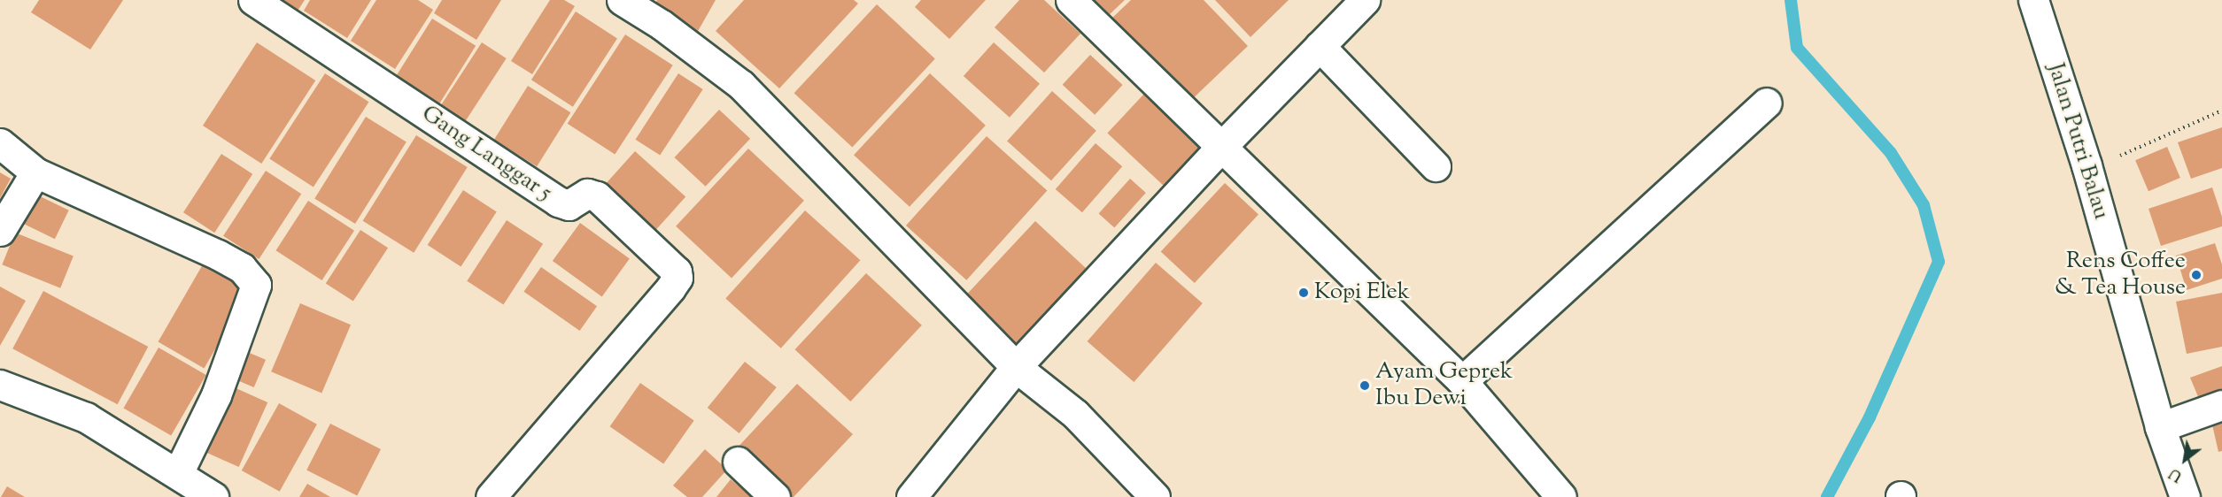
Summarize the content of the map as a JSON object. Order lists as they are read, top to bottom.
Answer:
{
  "streets": {
    "street": ["Jalan Putri Balau", "Gang Langgar 5"]
  },
  "places": ["Rens Coffee & Tea House", "Kopi Elek", "Ayam Geprek Ibu Dewi"],
  "north": "bottom left"
}
